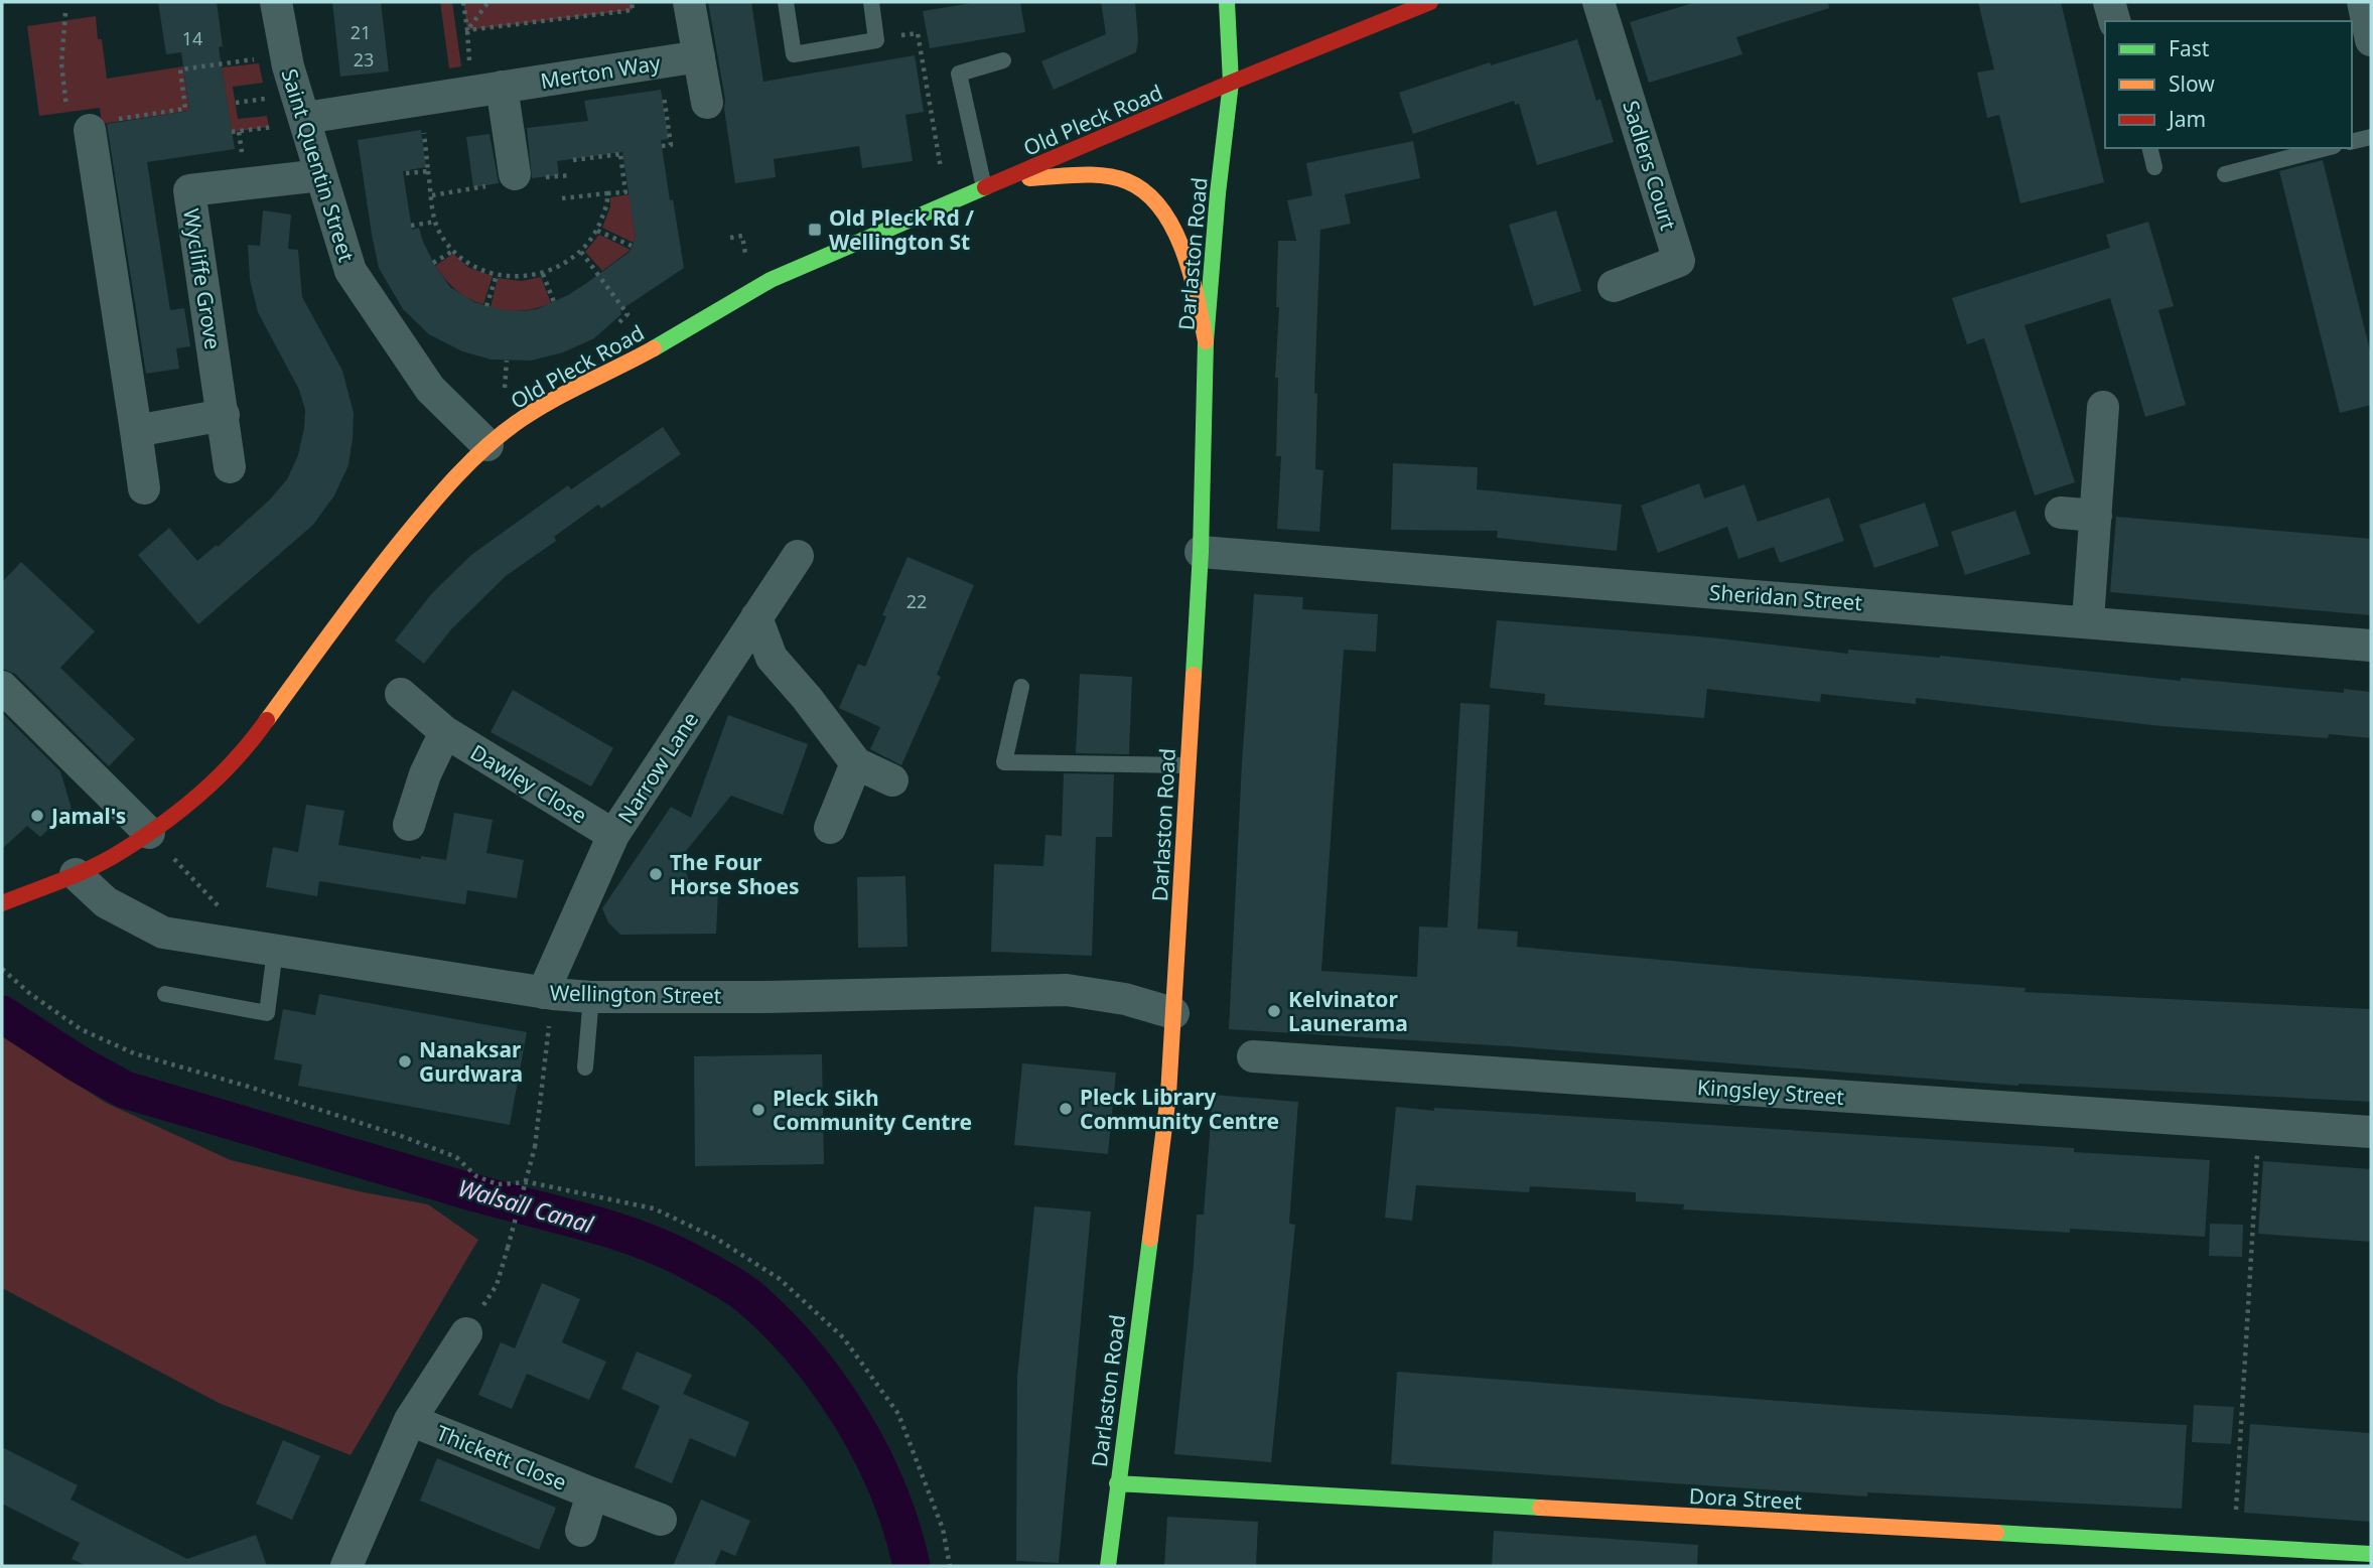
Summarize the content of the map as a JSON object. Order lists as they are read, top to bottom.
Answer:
{
  "streets": {
    "main road": ["Old Pleck Road", "Darlaston Road", "Dora Street"],
    "street": [
      "Merton Way",
      "Saint Quentin Street",
      "Sadlers Court",
      "Wycliffe Grove",
      "Sheridan Street",
      "Narrow Lane",
      "Dawley Close",
      "Wellington Street",
      "Kingsley Street",
      "Thickett Close"
    ]
  },
  "crossings": [
    ["Merton Way", "Saint Quentin Street"],
    ["Old Pleck Road", "Saint Quentin Street"],
    ["Old Pleck Road", "Darlaston Road"],
    ["Old Pleck Road", "Wellington Street"],
    ["Saint Quentin Street", "Wycliffe Grove"],
    ["Darlaston Road", "Sheridan Street"],
    ["Darlaston Road", "Wellington Street"],
    ["Darlaston Road", "Dora Street"],
    ["Narrow Lane", "Dawley Close"],
    ["Narrow Lane", "Wellington Street"]
  ],
  "water": ["Walsall Canal"],
  "places": {
    "transit": ["Old Pleck Rd / Wellington St"],
    "other": [
      "Jamal's",
      "The Four Horse Shoes",
      "Kelvinator Launerama",
      "Nanaksar Gurdwara",
      "Pleck Library Community Centre",
      "Pleck Sikh Community Centre"
    ]
  },
  "house_numbers": [
    "21",
    "14",
    "23",
    "22"
  ],
  "legend": ["Fast", "Slow", "Jam"]
}
